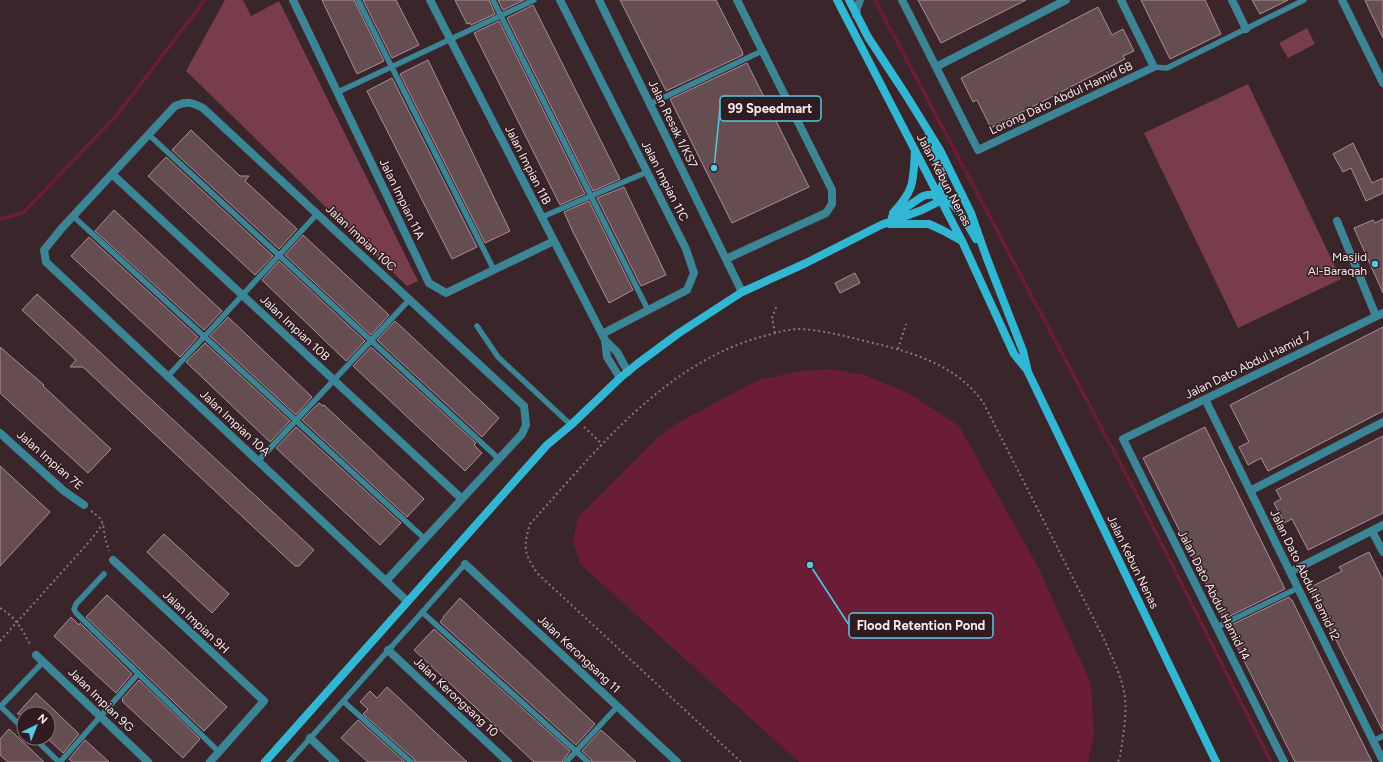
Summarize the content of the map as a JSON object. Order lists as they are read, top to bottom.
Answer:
{
  "streets": {
    "street": [
      "Lorong Dato Abdul Hamid 6B",
      "Jalan Resak 1/KS7",
      "Jalan Impian 11B",
      "Jalan Kebun Nenas",
      "Jalan Impian 11C",
      "Jalan Impian 11A",
      "Jalan Impian 10C",
      "Jalan Impian 10B",
      "Jalan Dato Abdul Hamid 7",
      "Jalan Impian 10A",
      "Jalan Impian 7E",
      "Jalan Dato Abdul Hamid 12",
      "Jalan Dato Abdul Hamid 14",
      "Jalan Impian 9H",
      "Jalan Kerongsang 11",
      "Jalan Kerongsang 10",
      "Jalan Impian 9G"
    ]
  },
  "crossings": [
    ["Jalan Impian 11B", "Jalan Impian 11C"],
    ["Jalan Impian 11B", "Jalan Impian 11A"],
    ["Jalan Dato Abdul Hamid 7", "Jalan Dato Abdul Hamid 12"],
    ["Jalan Dato Abdul Hamid 7", "Jalan Dato Abdul Hamid 14"]
  ],
  "places": ["99 Speedmart", "Masjid Al-Baraqah", "Flood Retention Pond"],
  "north": "top right"
}
